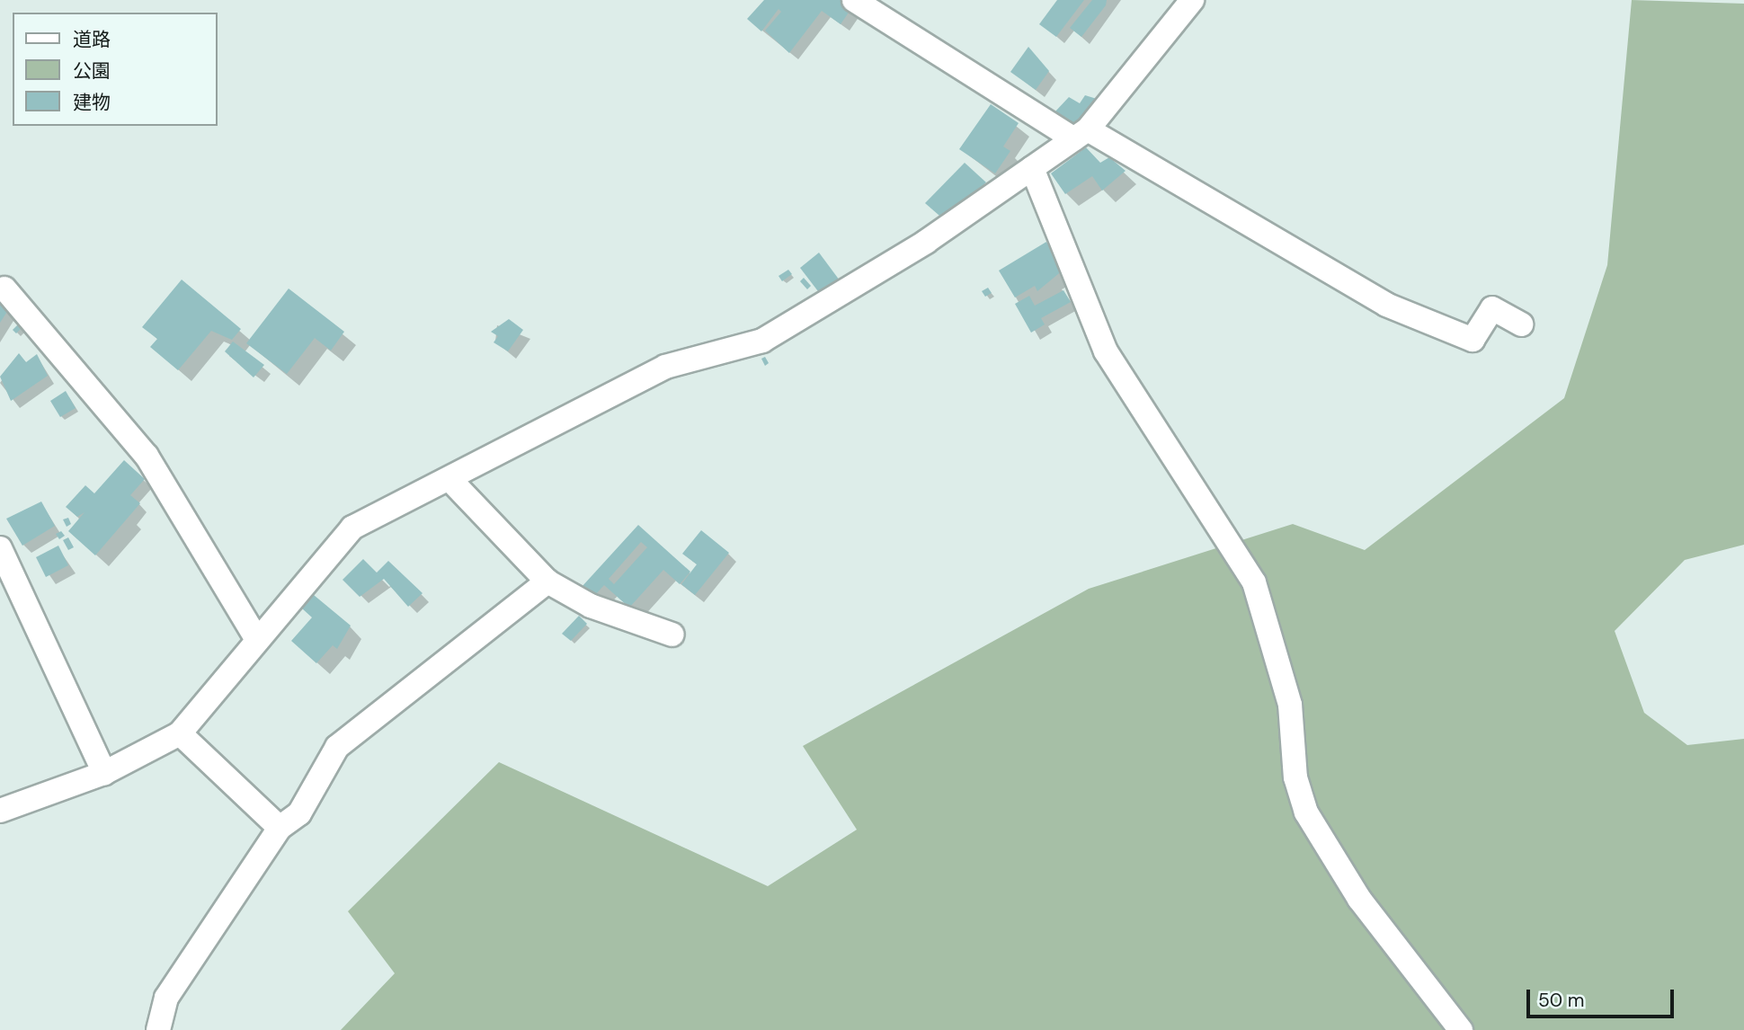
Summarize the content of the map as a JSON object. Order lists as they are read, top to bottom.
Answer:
{
  "legend": ["道路", "公園", "建物"],
  "scale_bar": "50 m"
}
